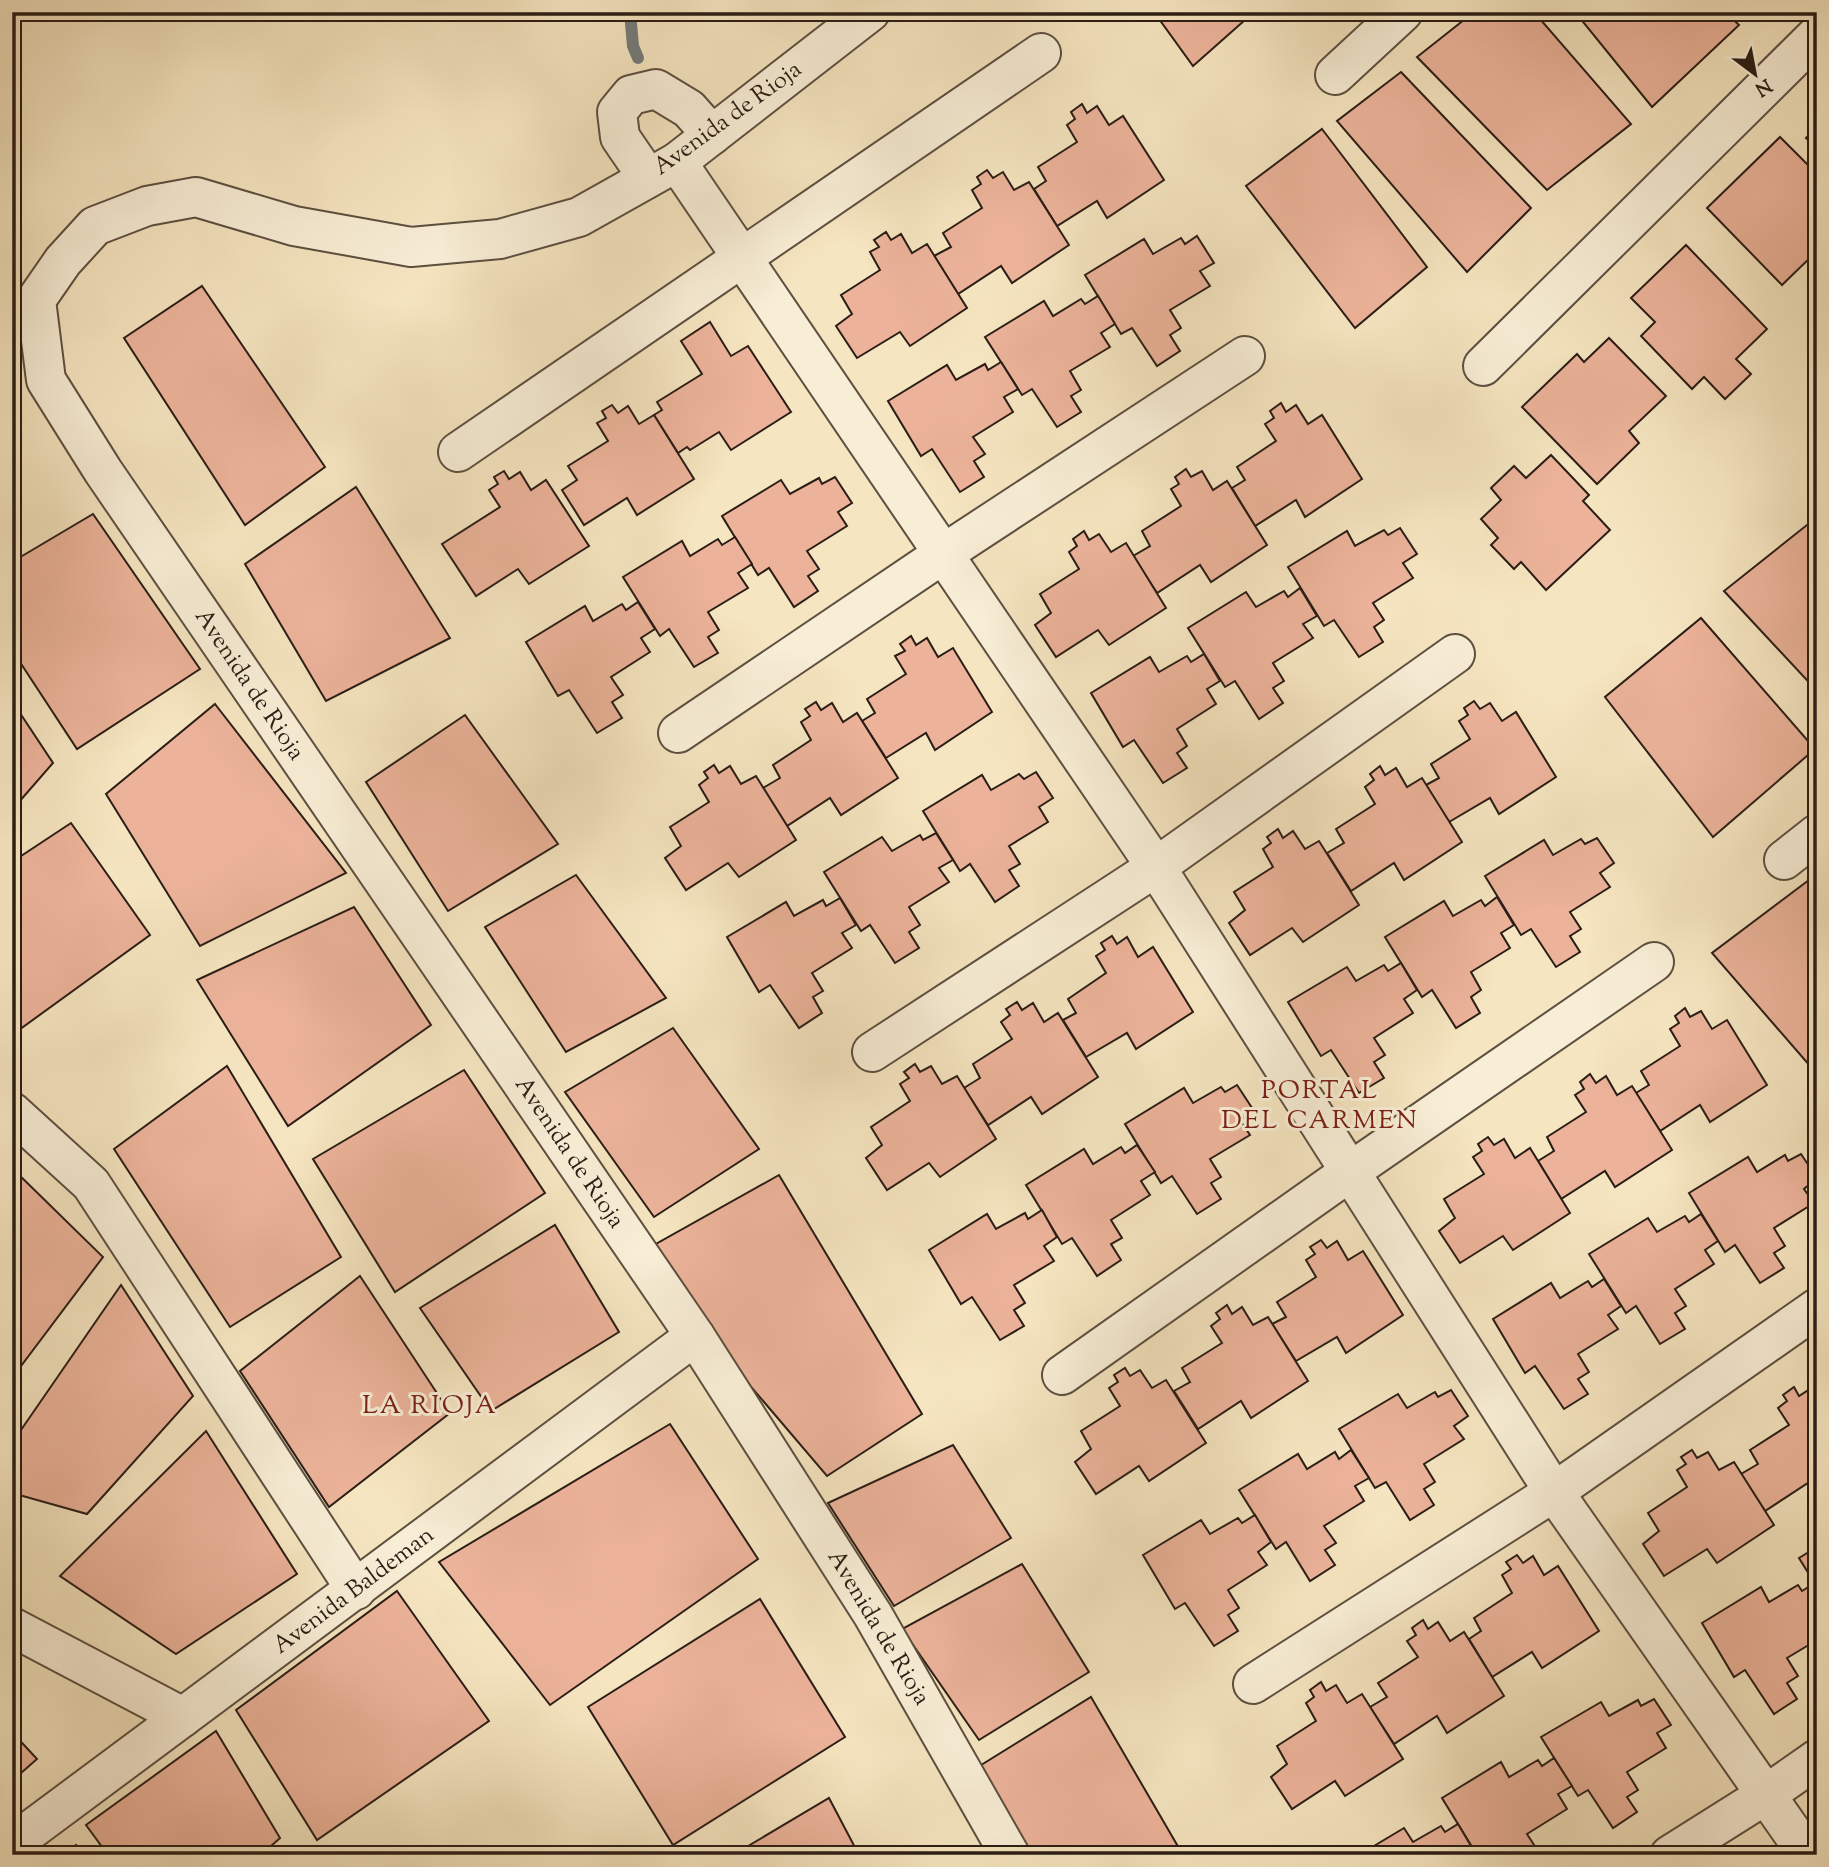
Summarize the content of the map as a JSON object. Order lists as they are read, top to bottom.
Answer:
{
  "streets": {
    "street": ["Avenida de Rioja", "Avenida Baldeman"]
  },
  "crossings": [
    ["Avenida de Rioja", "Avenida Baldeman"]
  ],
  "districts": ["PORTAL DEL CARMEN", "LA RIOJA"],
  "north": "bottom right"
}
